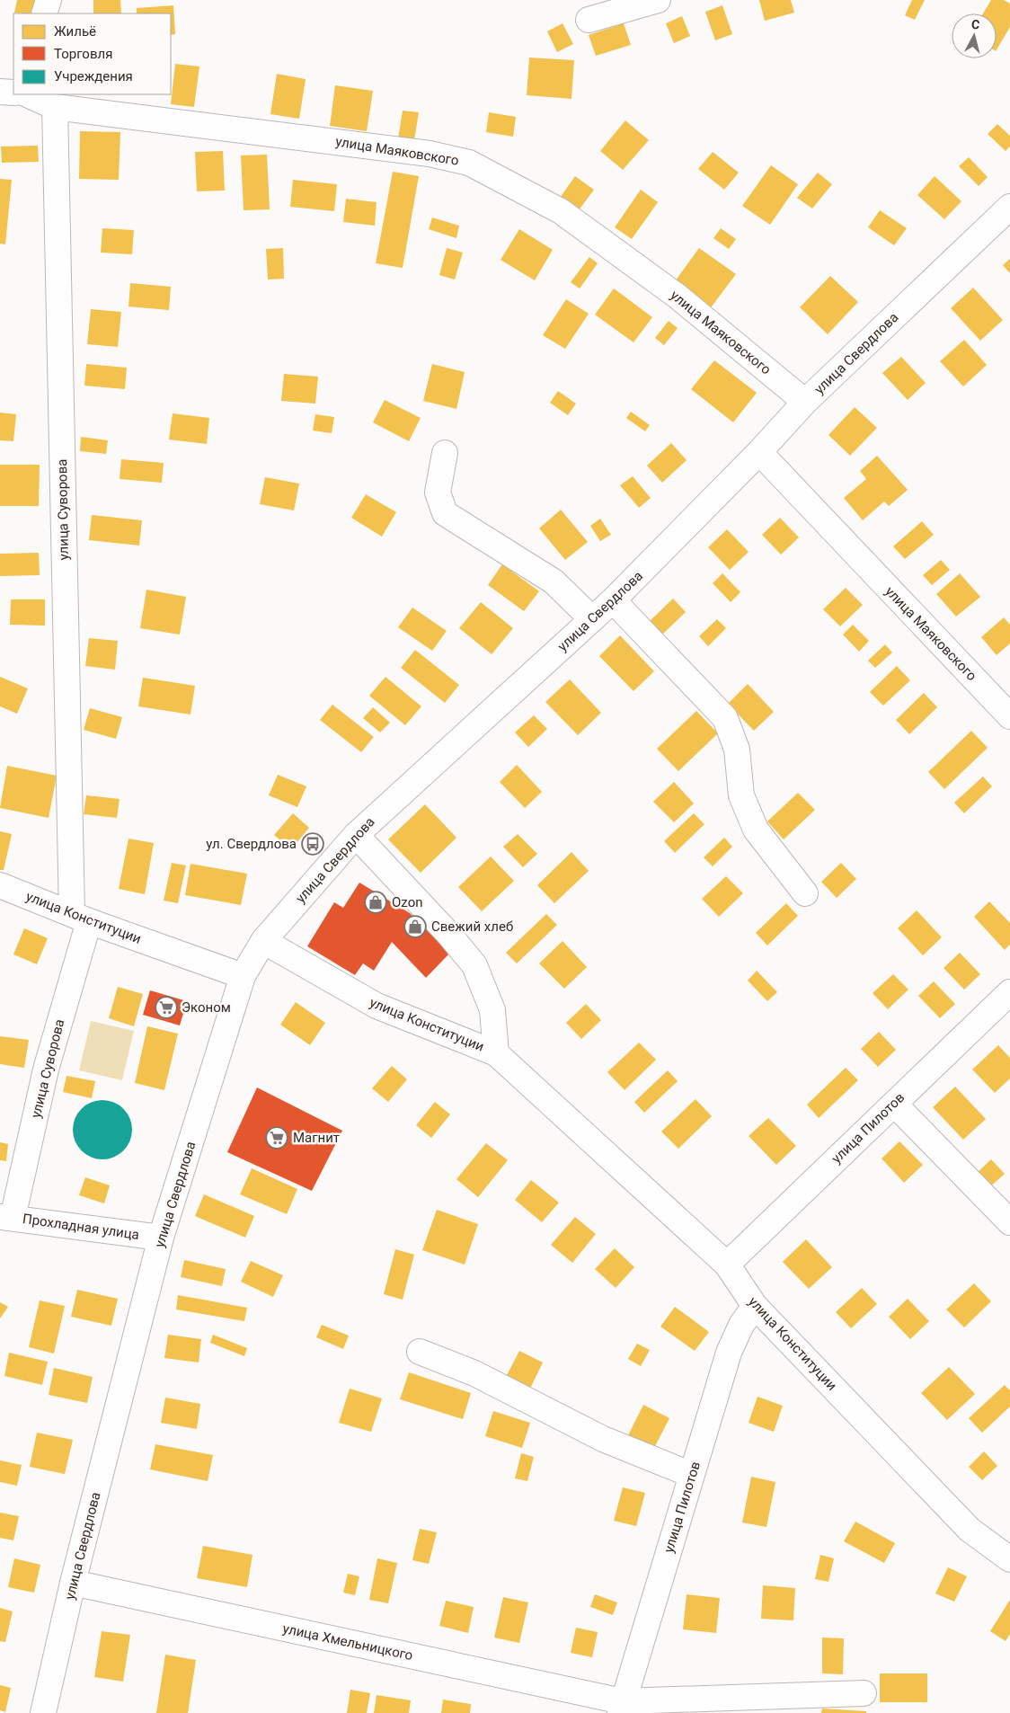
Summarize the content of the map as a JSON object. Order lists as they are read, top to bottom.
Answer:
{
  "streets": {
    "street": [
      "улица Маяковского",
      "улица Свердлова",
      "улица Суворова",
      "улица Конституции",
      "улица Пилотов",
      "Прохладная улица",
      "улица Хмельницкого"
    ]
  },
  "crossings": [
    ["улица Маяковского", "улица Свердлова"],
    ["улица Маяковского", "улица Суворова"],
    ["улица Свердлова", "улица Конституции"],
    ["улица Свердлова", "Прохладная улица"],
    ["улица Свердлова", "улица Хмельницкого"],
    ["улица Суворова", "улица Конституции"],
    ["улица Суворова", "Прохладная улица"],
    ["улица Конституции", "улица Пилотов"],
    ["улица Пилотов", "улица Хмельницкого"]
  ],
  "places": {
    "bus stop": ["ул. Свердлова"],
    "shop": ["Ozon", "Свежий хлеб"],
    "supermarket": ["Эконом", "Магнит"]
  },
  "legend": ["Жильё", "Торговля", "Учреждения"],
  "north": "top"
}
